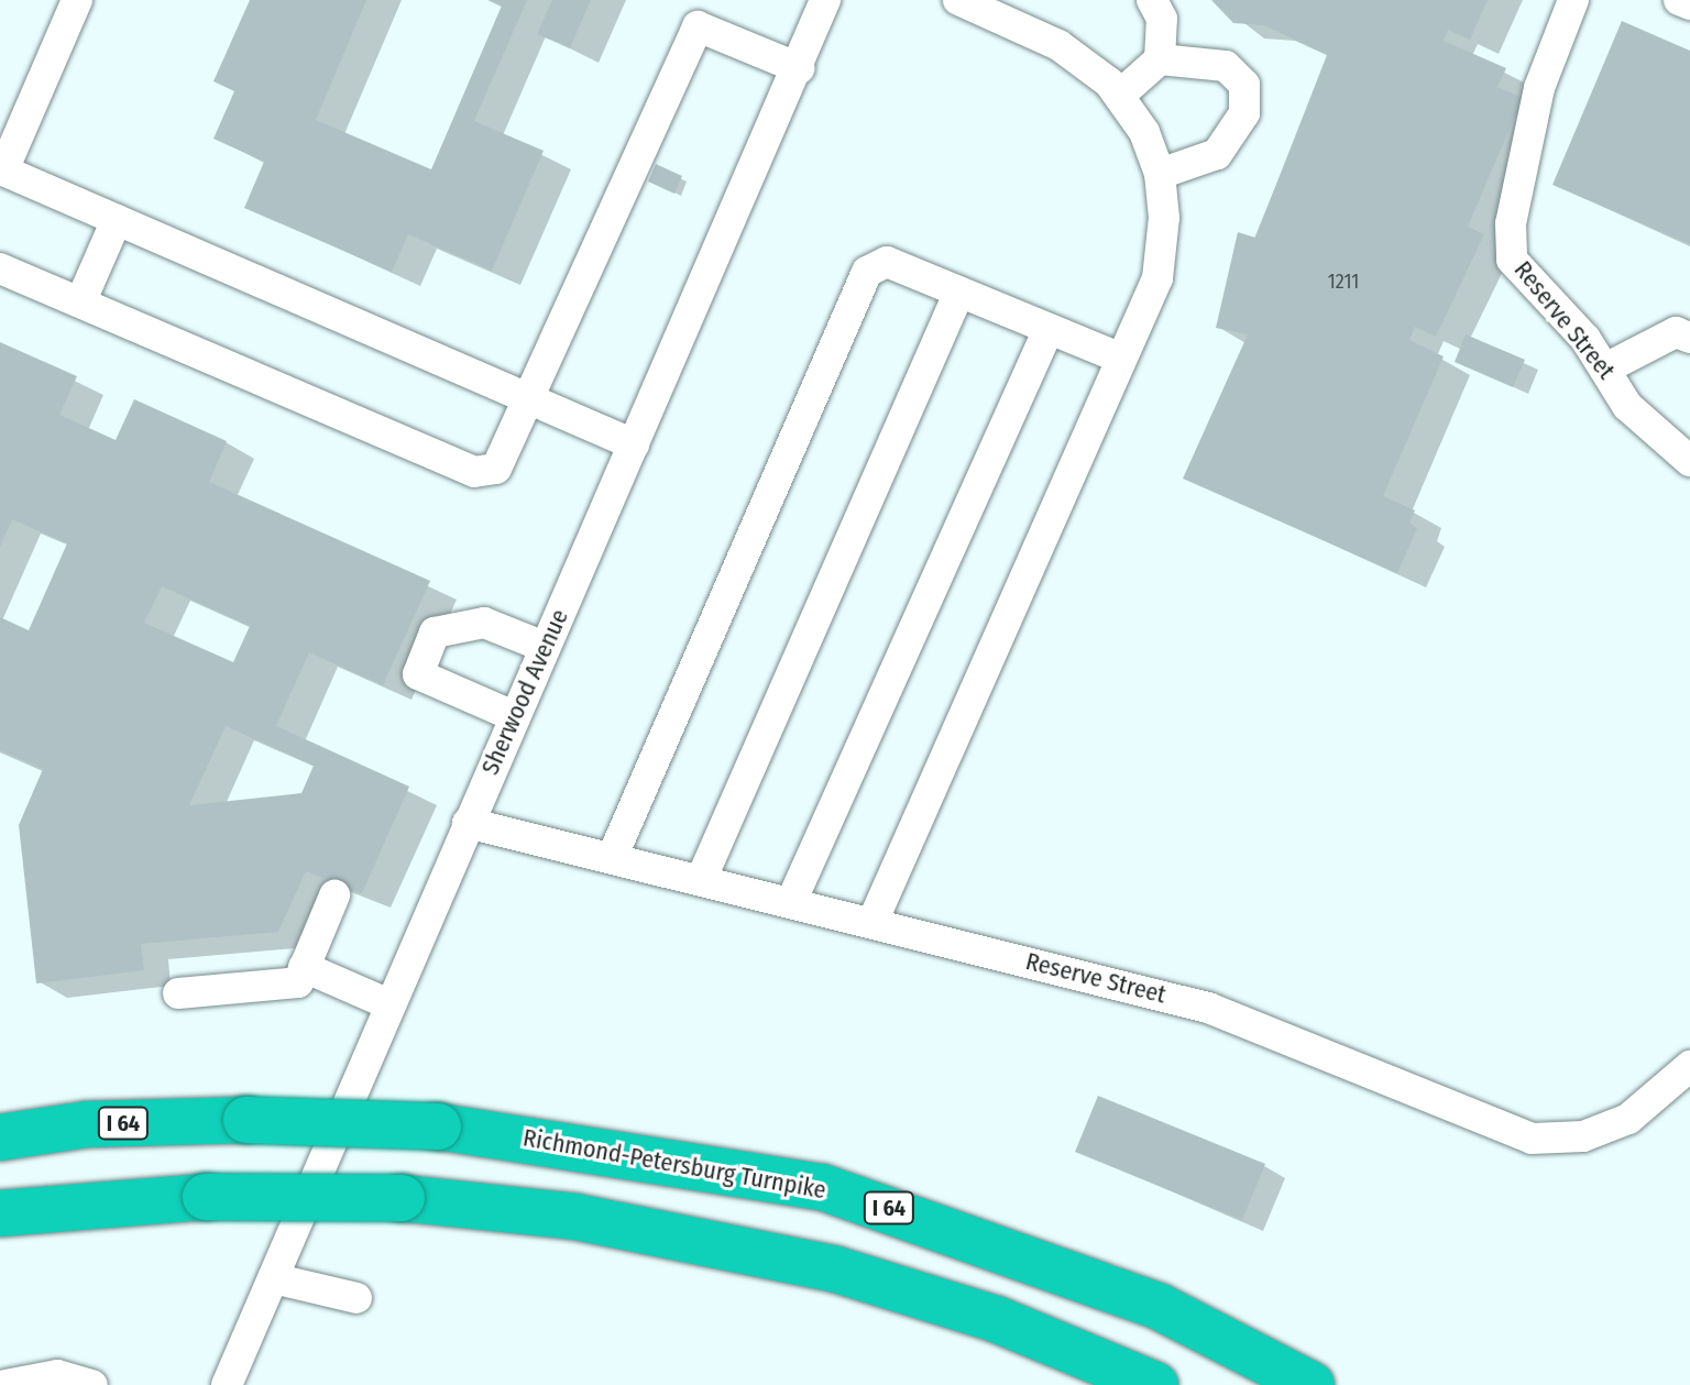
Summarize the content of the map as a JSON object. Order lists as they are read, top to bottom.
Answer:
{
  "streets": {
    "highway": ["I 64", "Richmond-Petersburg Turnpike"],
    "street": ["Reserve Street", "Sherwood Avenue"]
  },
  "crossings": [
    ["Reserve Street", "Sherwood Avenue"]
  ],
  "house_numbers": ["1211"]
}
